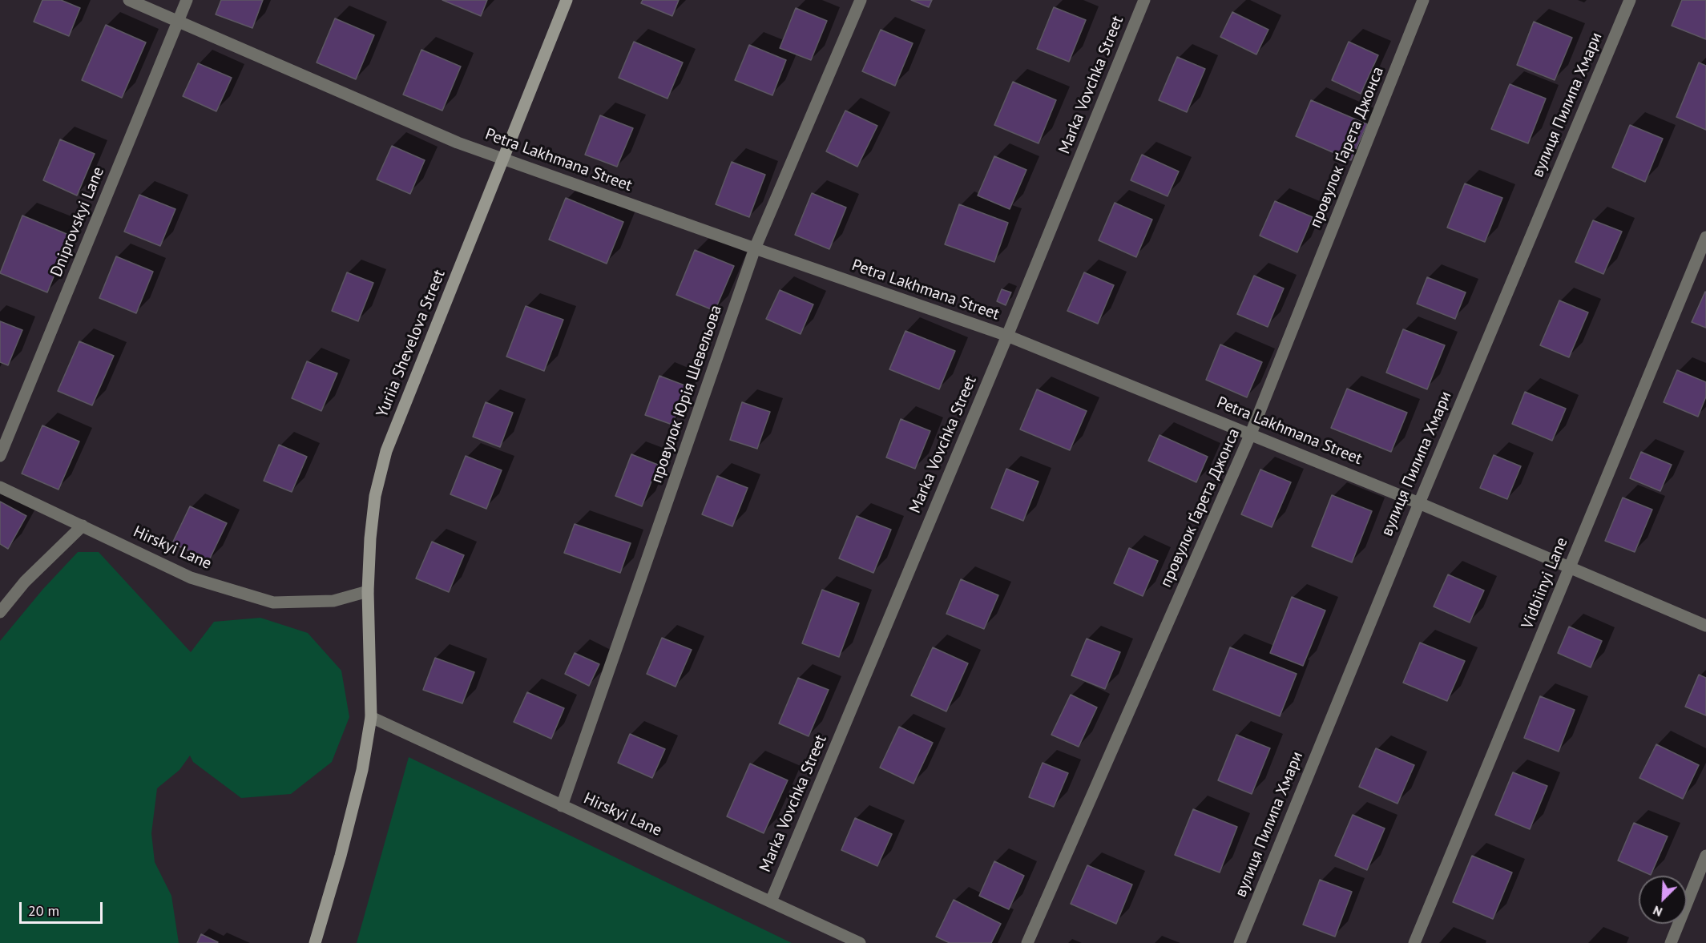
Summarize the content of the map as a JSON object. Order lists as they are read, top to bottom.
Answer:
{
  "streets": {
    "street": [
      "Marka Vovchka Street",
      "вулиця Пилипа Хмари",
      "провулок Ґарета Джонса",
      "Petra Lakhmana Street",
      "Dniprovskyi Lane",
      "Yuriia Shevelova Street",
      "провулок Юрія Шевельова",
      "Hirskyi Lane",
      "Vidbiinyi Lane"
    ]
  },
  "crossings": [
    ["Marka Vovchka Street", "Petra Lakhmana Street"],
    ["Marka Vovchka Street", "Hirskyi Lane"],
    ["вулиця Пилипа Хмари", "Petra Lakhmana Street"],
    ["провулок Ґарета Джонса", "Petra Lakhmana Street"],
    ["Petra Lakhmana Street", "Dniprovskyi Lane"],
    ["Petra Lakhmana Street", "Yuriia Shevelova Street"],
    ["Petra Lakhmana Street", "провулок Юрія Шевельова"],
    ["Petra Lakhmana Street", "Vidbiinyi Lane"],
    ["Yuriia Shevelova Street", "Hirskyi Lane"],
    ["провулок Юрія Шевельова", "Hirskyi Lane"]
  ],
  "scale_bar": "20 m",
  "north": "bottom left"
}
